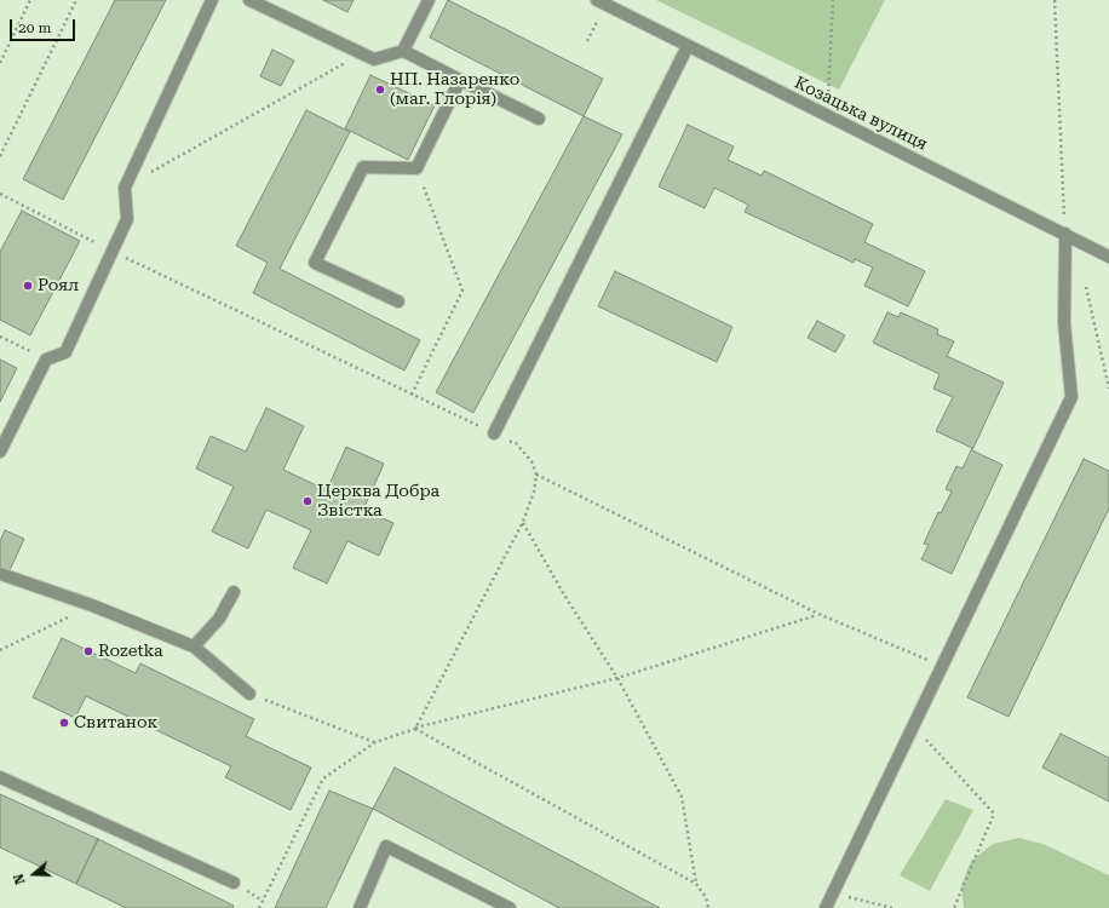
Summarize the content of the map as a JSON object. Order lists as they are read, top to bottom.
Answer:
{
  "streets": {
    "street": ["Козацька вулиця"]
  },
  "places": [
    "НП. Назаренко (маг. Глорія)",
    "Роял",
    "Церква Добра Звістка",
    "Rozetka",
    "Свитанок"
  ],
  "scale_bar": "20 m",
  "north": "left"
}
